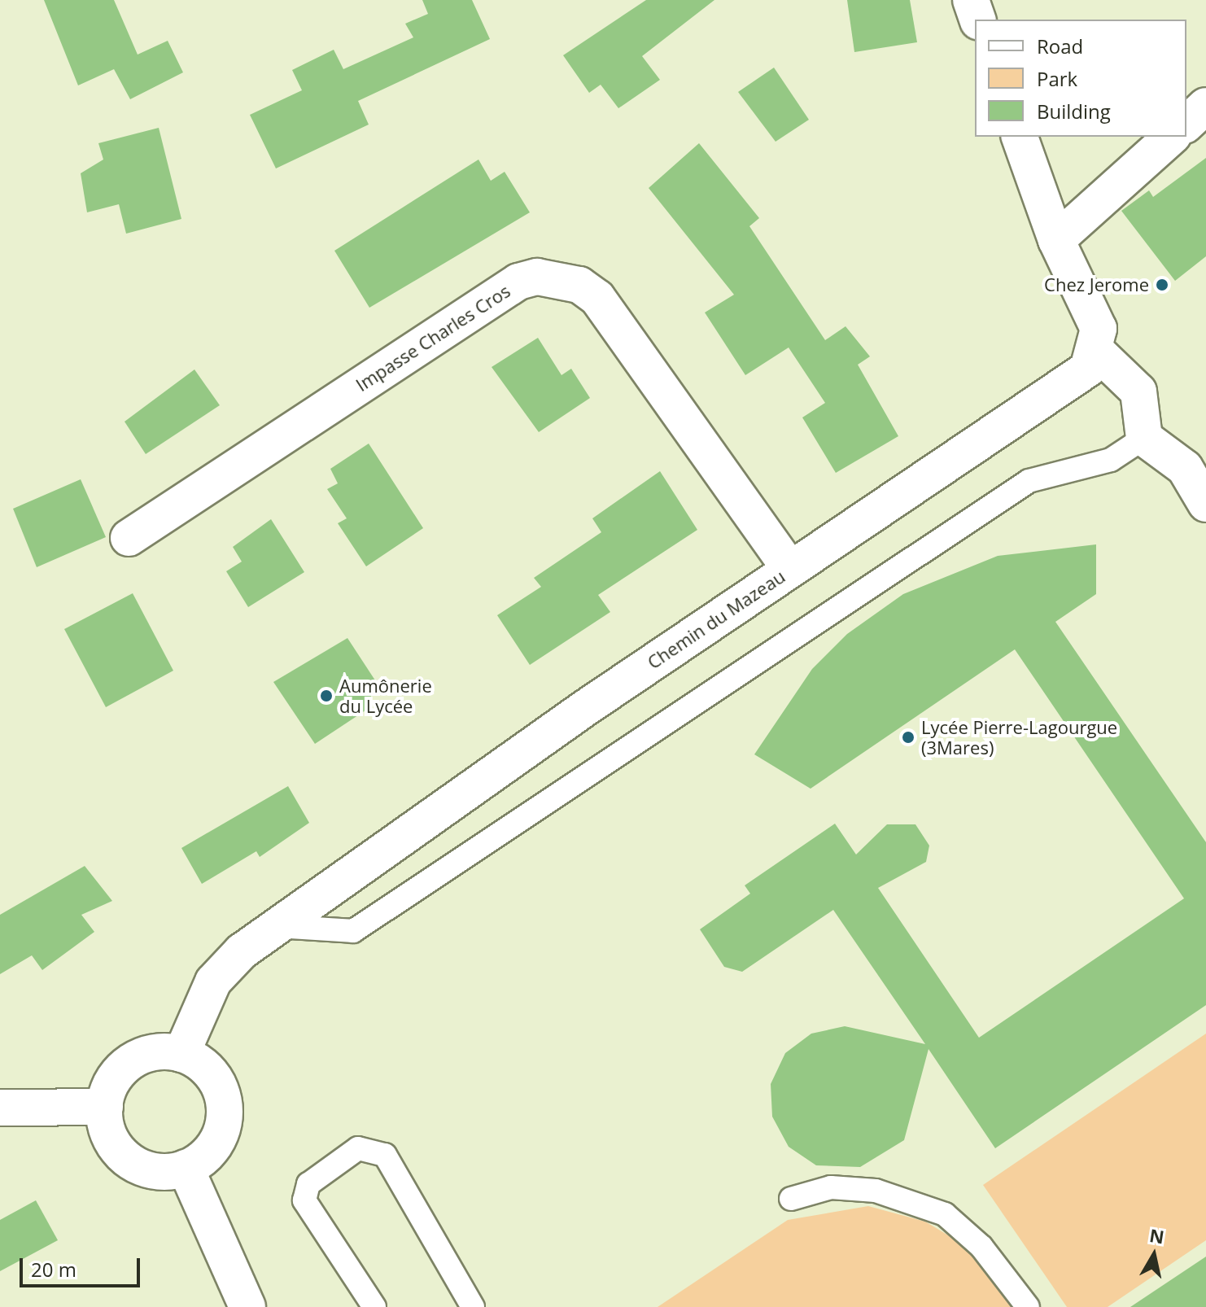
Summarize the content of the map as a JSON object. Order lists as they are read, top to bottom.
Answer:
{
  "streets": {
    "street": ["Impasse Charles Cros", "Chemin du Mazeau"]
  },
  "crossings": [
    ["Impasse Charles Cros", "Chemin du Mazeau"]
  ],
  "places": ["Chez Jerome", "Aumônerie du Lycée", "Lycée Pierre-Lagourgue (3Mares)"],
  "legend": ["Road", "Park", "Building"],
  "scale_bar": "20 m",
  "north": "top"
}
